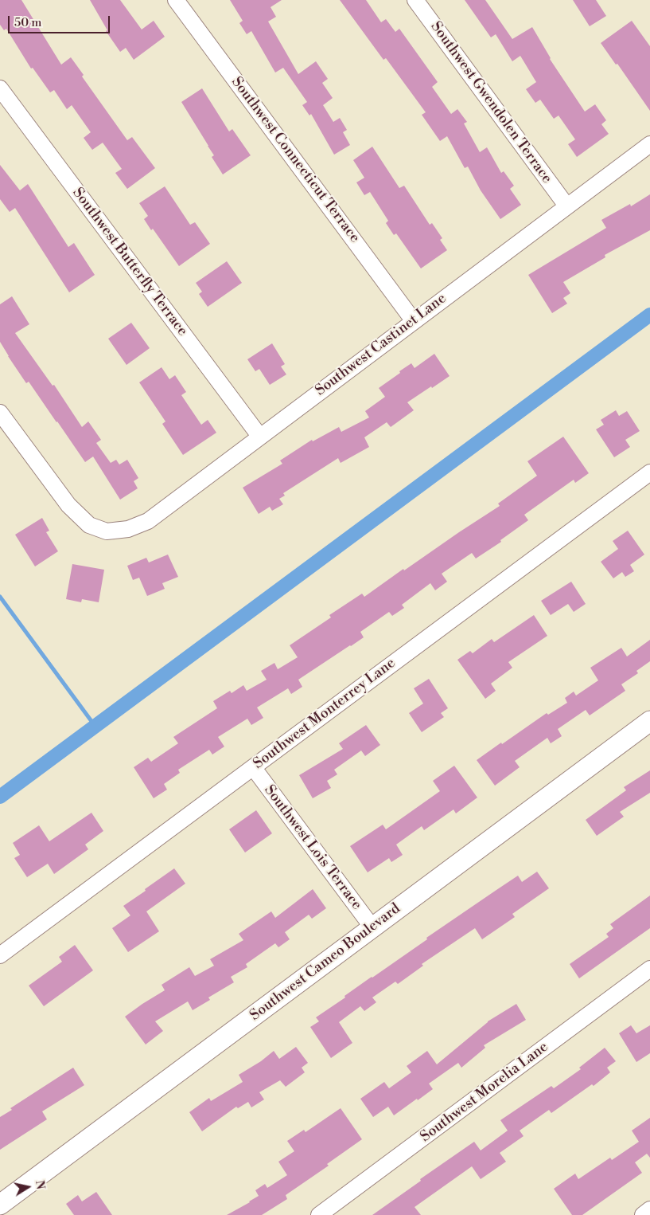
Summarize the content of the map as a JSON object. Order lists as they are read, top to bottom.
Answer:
{
  "streets": {
    "street": [
      "Southwest Gwendolen Terrace",
      "Southwest Connecticut Terrace",
      "Southwest Butterfly Terrace",
      "Southwest Castinet Lane",
      "Southwest Monterrey Lane",
      "Southwest Lois Terrace",
      "Southwest Cameo Boulevard",
      "Southwest Morelia Lane"
    ]
  },
  "crossings": [
    ["Southwest Gwendolen Terrace", "Southwest Castinet Lane"],
    ["Southwest Connecticut Terrace", "Southwest Castinet Lane"],
    ["Southwest Butterfly Terrace", "Southwest Castinet Lane"],
    ["Southwest Monterrey Lane", "Southwest Lois Terrace"],
    ["Southwest Lois Terrace", "Southwest Cameo Boulevard"]
  ],
  "scale_bar": "50 m",
  "north": "right"
}
